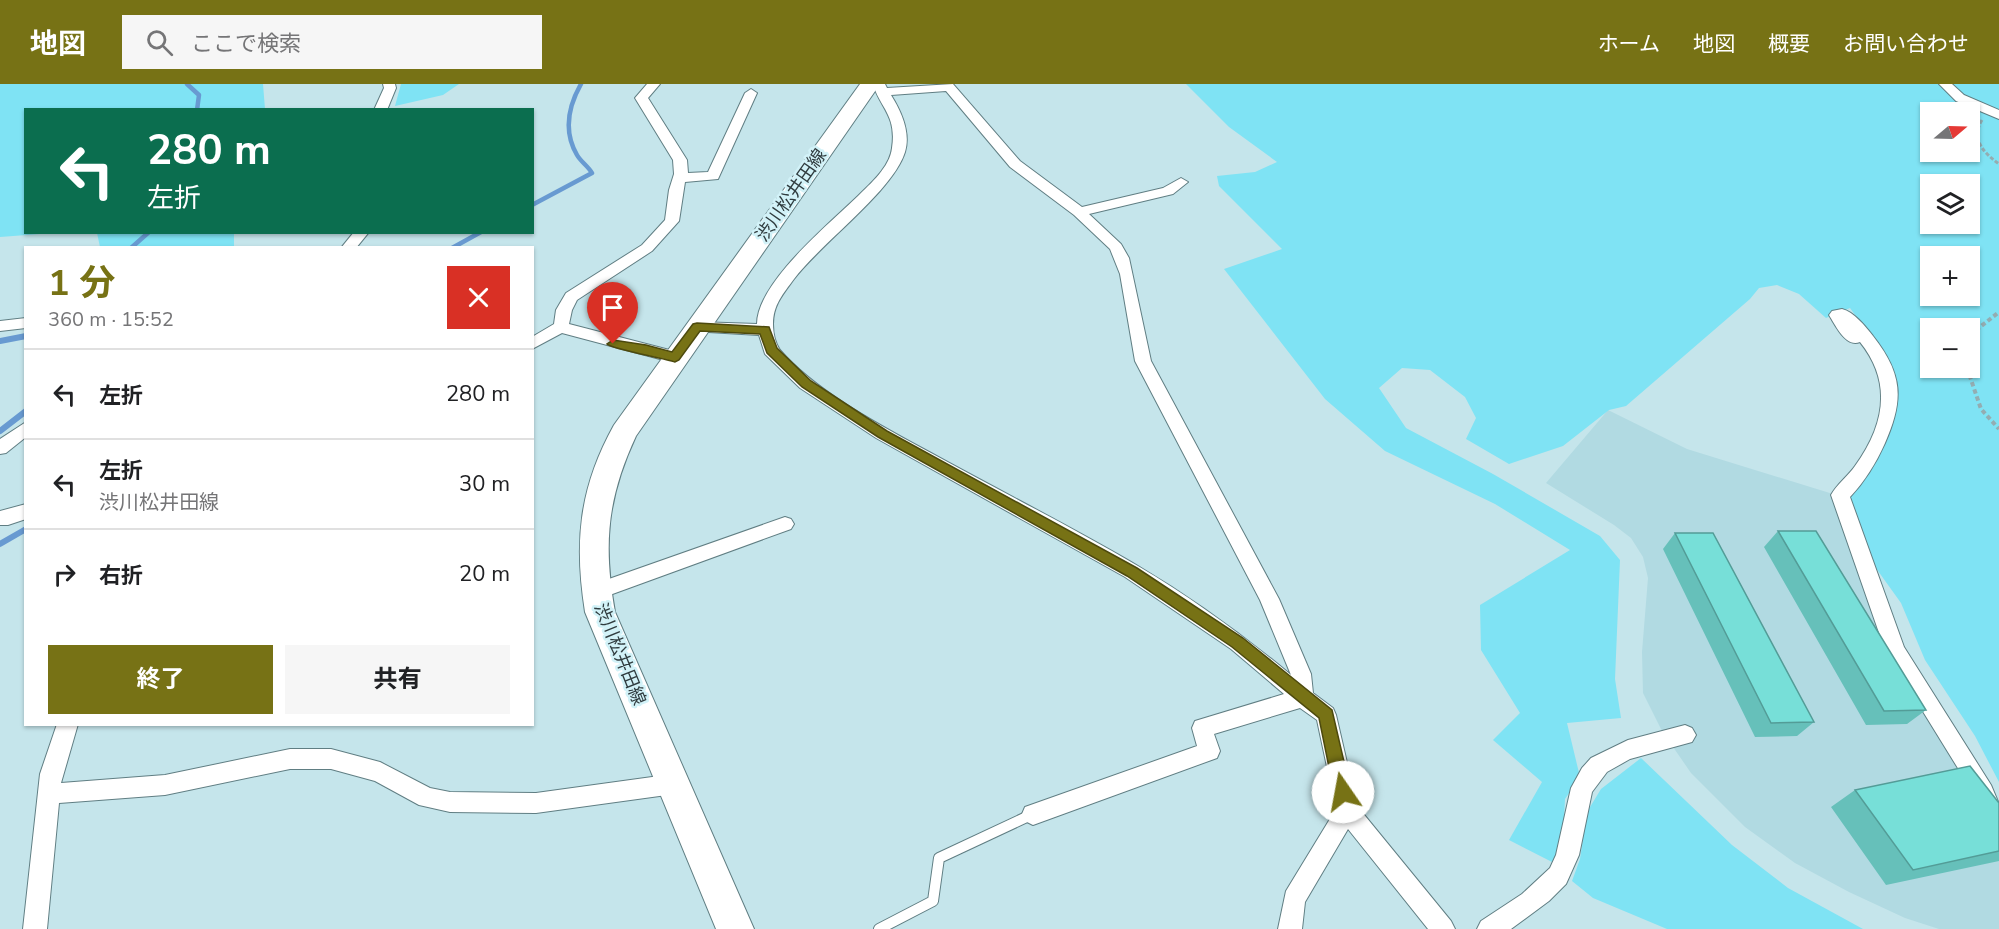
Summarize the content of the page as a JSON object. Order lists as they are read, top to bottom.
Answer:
{
  "streets": {
    "main road": ["渋川松井田線"]
  },
  "north": "right",
  "page": {
    "header": "地図",
    "search": "ここで検索",
    "nav": [
      "ホーム",
      "地図",
      "概要",
      "お問い合わせ"
    ],
    "map_buttons": ["+", "−"],
    "turn": ["280 m", "左折"],
    "heading": ["1 分", "360 m · 15:52"],
    "list": [
      {
        "name": "左折",
        "value": "280 m"
      },
      {
        "name": "左折",
        "note": "渋川松井田線",
        "value": "30 m"
      },
      {
        "name": "右折",
        "value": "20 m"
      }
    ],
    "buttons": ["終了", "共有"]
  }
}
